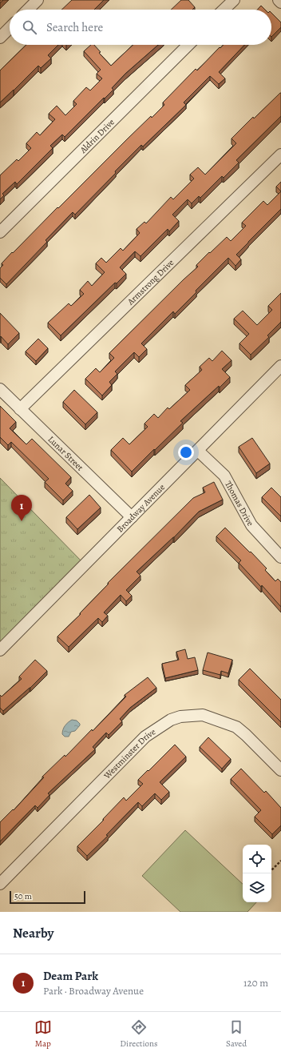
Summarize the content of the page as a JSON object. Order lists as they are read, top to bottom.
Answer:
{
  "streets": {
    "street": [
      "Aldrin Drive",
      "Armstrong Drive",
      "Lunar Street",
      "Thomas Drive",
      "Broadway Avenue",
      "Westminster Drive"
    ]
  },
  "crossings": [
    ["Armstrong Drive", "Lunar Street"],
    ["Lunar Street", "Broadway Avenue"],
    ["Thomas Drive", "Broadway Avenue"]
  ],
  "scale_bar": "50 m",
  "page": {
    "search": "Search here",
    "pins": "1",
    "scale": "50 m",
    "heading": "Nearby",
    "list": [
      {
        "mark": "1",
        "name": "Deam Park",
        "note": "Park · Broadway Avenue",
        "value": "120 m"
      }
    ],
    "nav": ["Map", "Directions", "Saved"]
  }
}
